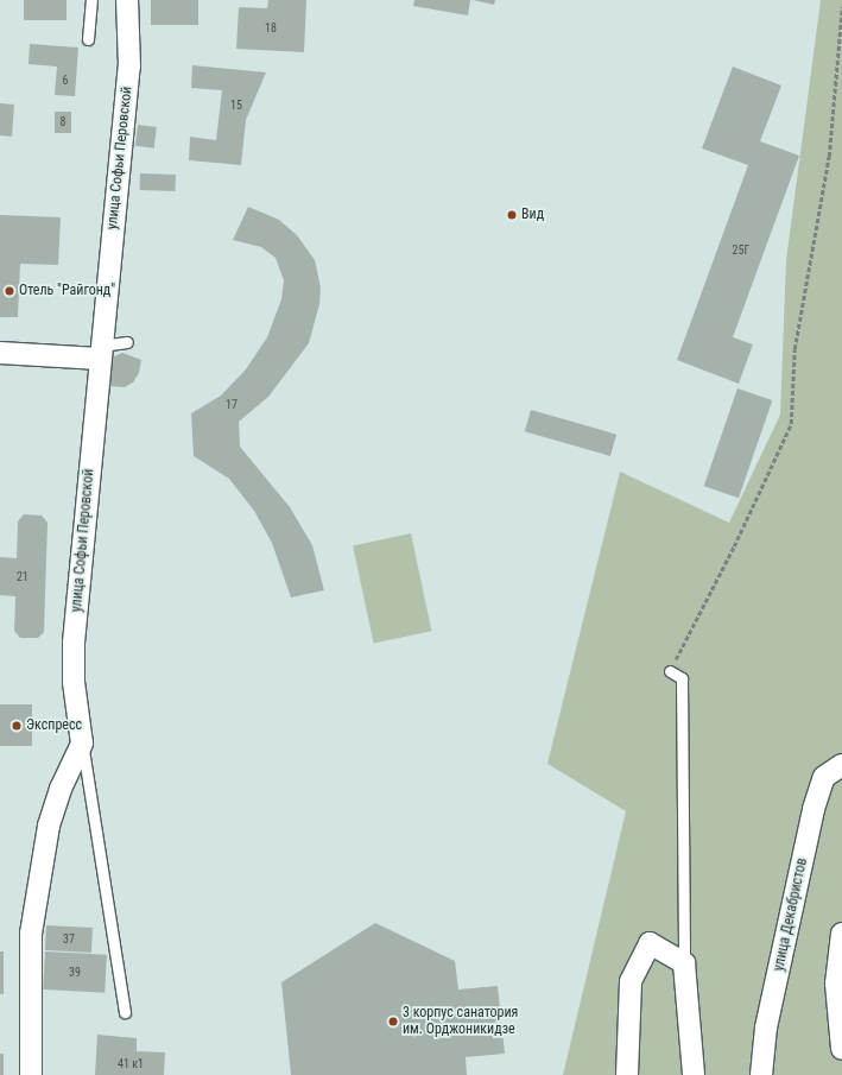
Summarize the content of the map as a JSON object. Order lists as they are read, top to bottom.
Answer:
{
  "streets": {
    "street": ["улица Софьи Перовской", "улица Декабристов"]
  },
  "places": [
    "Вид",
    "Отель \"Райгонд\"",
    "Экспресс",
    "3 корпус санатория им. Орджоникидзе"
  ],
  "house_numbers": [
    "18",
    "6",
    "15",
    "8",
    "25Г",
    "17",
    "21",
    "37",
    "39",
    "41 к1"
  ]
}
